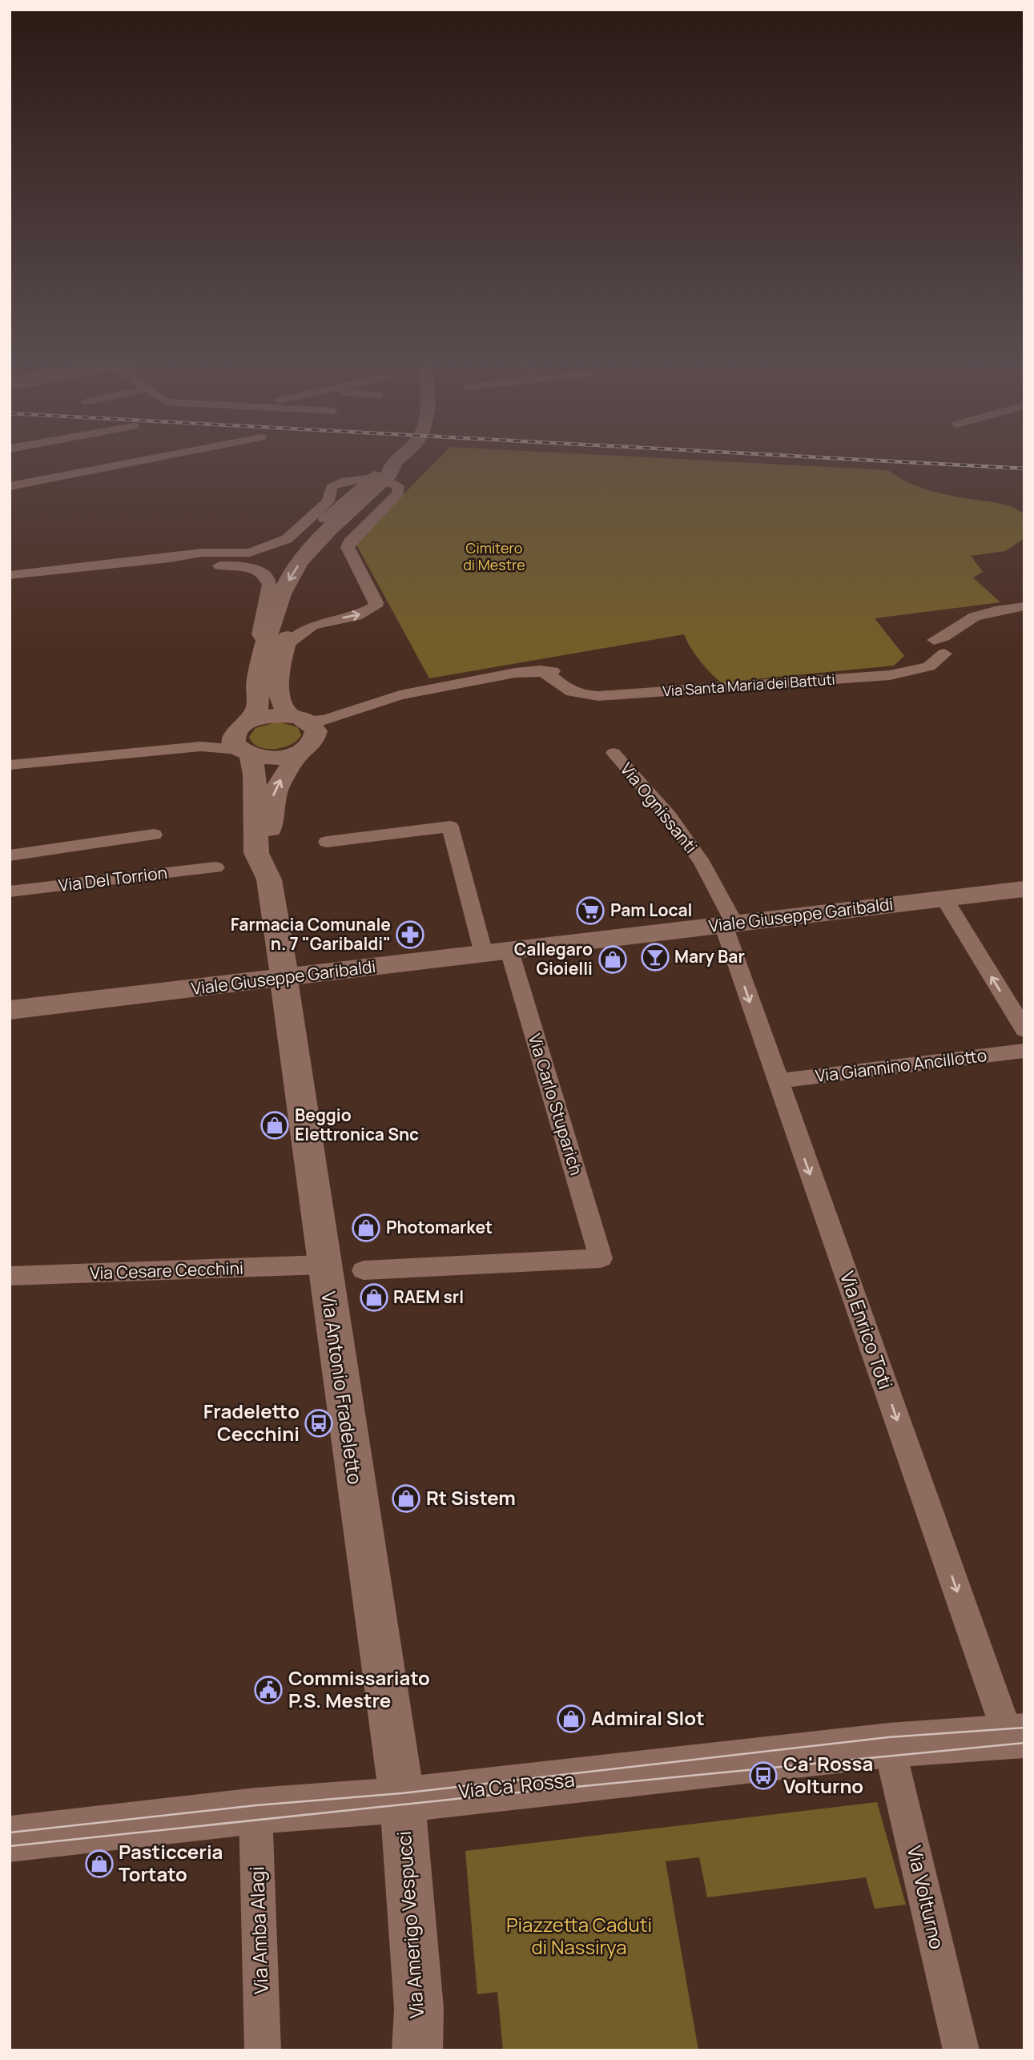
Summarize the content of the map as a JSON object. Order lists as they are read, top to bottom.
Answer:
{
  "streets": {
    "main road": [
      "Viale Giuseppe Garibaldi",
      "Via Antonio Fradeletto",
      "Via Ca' Rossa",
      "Via Amerigo Vespucci"
    ],
    "street": [
      "Via Santa Maria dei Battuti",
      "Via Ognissanti",
      "Via Del Torrion",
      "Via Giannino Ancillotto",
      "Via Carlo Stuparich",
      "Via Cesare Cecchini",
      "Via Enrico Toti",
      "Via Volturno",
      "Via Amba Alagi"
    ]
  },
  "crossings": [
    ["Via Ognissanti", "Viale Giuseppe Garibaldi"],
    ["Via Ognissanti", "Via Enrico Toti"],
    ["Viale Giuseppe Garibaldi", "Via Carlo Stuparich"],
    ["Viale Giuseppe Garibaldi", "Via Enrico Toti"],
    ["Viale Giuseppe Garibaldi", "Via Antonio Fradeletto"],
    ["Via Giannino Ancillotto", "Via Enrico Toti"],
    ["Via Carlo Stuparich", "Via Cesare Cecchini"],
    ["Via Cesare Cecchini", "Via Antonio Fradeletto"],
    ["Via Enrico Toti", "Via Ca' Rossa"],
    ["Via Antonio Fradeletto", "Via Ca' Rossa"],
    ["Via Antonio Fradeletto", "Via Amerigo Vespucci"],
    ["Via Ca' Rossa", "Via Volturno"],
    ["Via Ca' Rossa", "Via Amerigo Vespucci"],
    ["Via Ca' Rossa", "Via Amba Alagi"]
  ],
  "one_way": ["Via Enrico Toti"],
  "parks": ["Cimitero di Mestre", "Piazzetta Caduti di Nassirya"],
  "places": {
    "supermarket": ["Pam Local"],
    "pharmacy": ["Farmacia Comunale n. 7 \"Garibaldi\""],
    "bar": ["Mary Bar"],
    "shop": [
      "Callegaro Gioielli",
      "Beggio Elettronica Snc",
      "Photomarket",
      "RAEM srl",
      "Rt Sistem",
      "Admiral Slot",
      "Pasticceria Tortato"
    ],
    "bus stop": ["Fradeletto Cecchini", "Ca' Rossa Volturno"],
    "public building": ["Commissariato P.S. Mestre"]
  }
}
